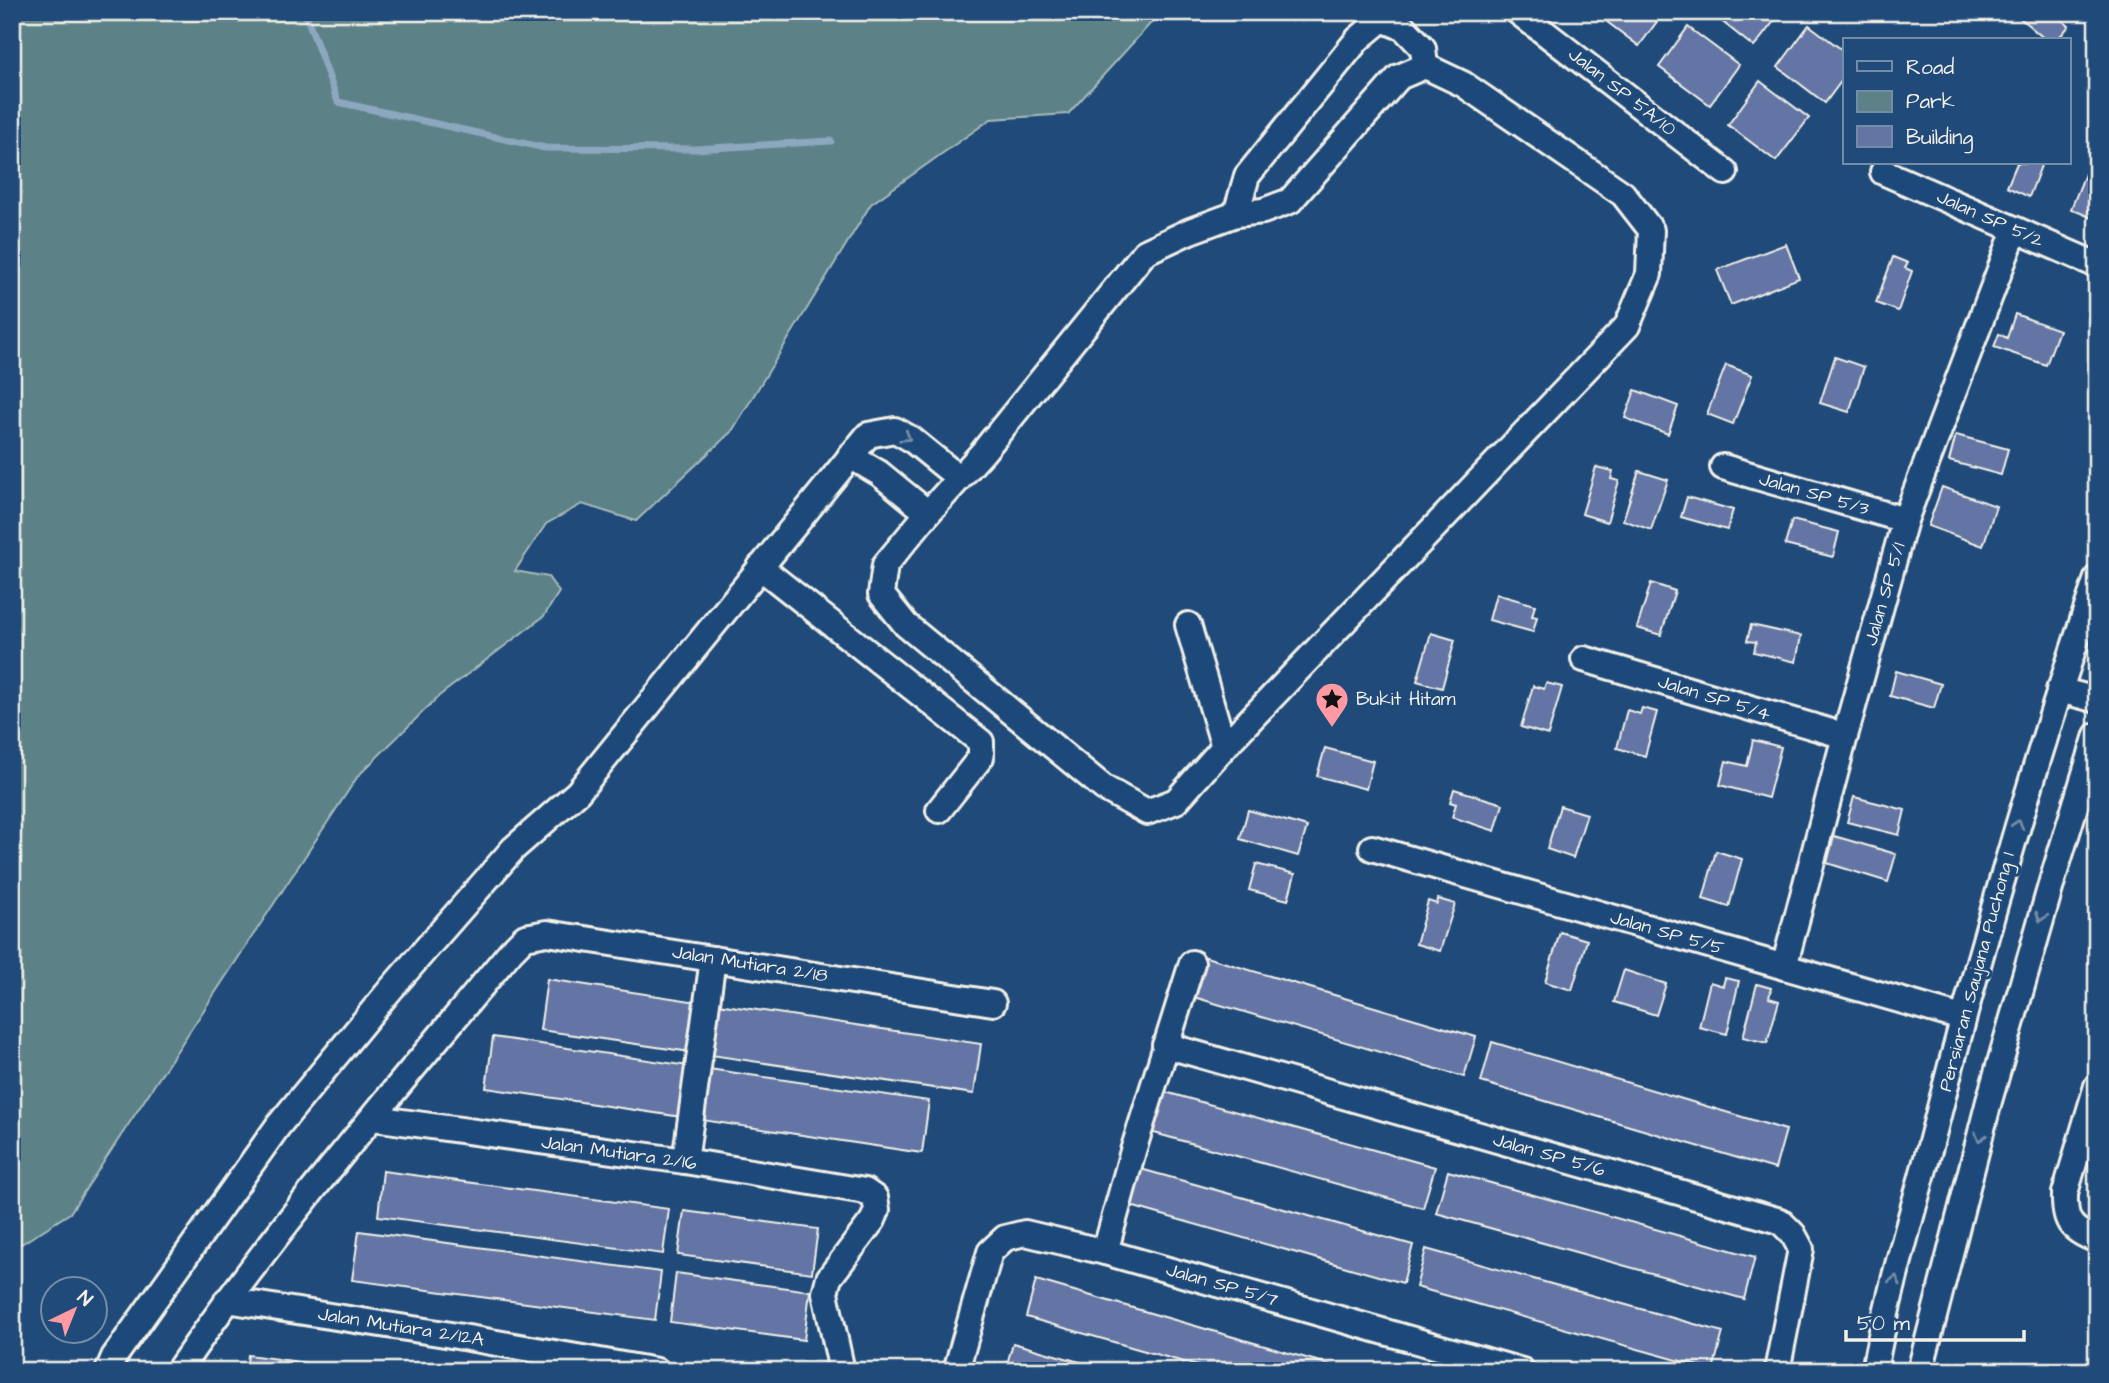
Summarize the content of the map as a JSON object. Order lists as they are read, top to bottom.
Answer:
{
  "streets": {
    "street": [
      "Jalan SP 5A/10",
      "Jalan SP 5/2",
      "Jalan SP 5/3",
      "Jalan SP 5/1",
      "Jalan SP 5/4",
      "Jalan SP 5/5",
      "Jalan Mutiara 2/18",
      "Persiaran Saujana Puchong 1",
      "Jalan Mutiara 2/16",
      "Jalan SP 5/6",
      "Jalan SP 5/7",
      "Jalan Mutiara 2/12A"
    ]
  },
  "crossings": [
    ["Jalan SP 5/2", "Jalan SP 5/1"],
    ["Jalan SP 5/3", "Jalan SP 5/1"],
    ["Jalan SP 5/1", "Jalan SP 5/4"],
    ["Jalan SP 5/1", "Jalan SP 5/5"],
    ["Jalan SP 5/5", "Persiaran Saujana Puchong 1"],
    ["Jalan Mutiara 2/18", "Jalan Mutiara 2/16"]
  ],
  "places": {
    "place": ["Bukit Hitam"]
  },
  "legend": ["Road", "Park", "Building"],
  "scale_bar": "50 m",
  "north": "top right"
}
